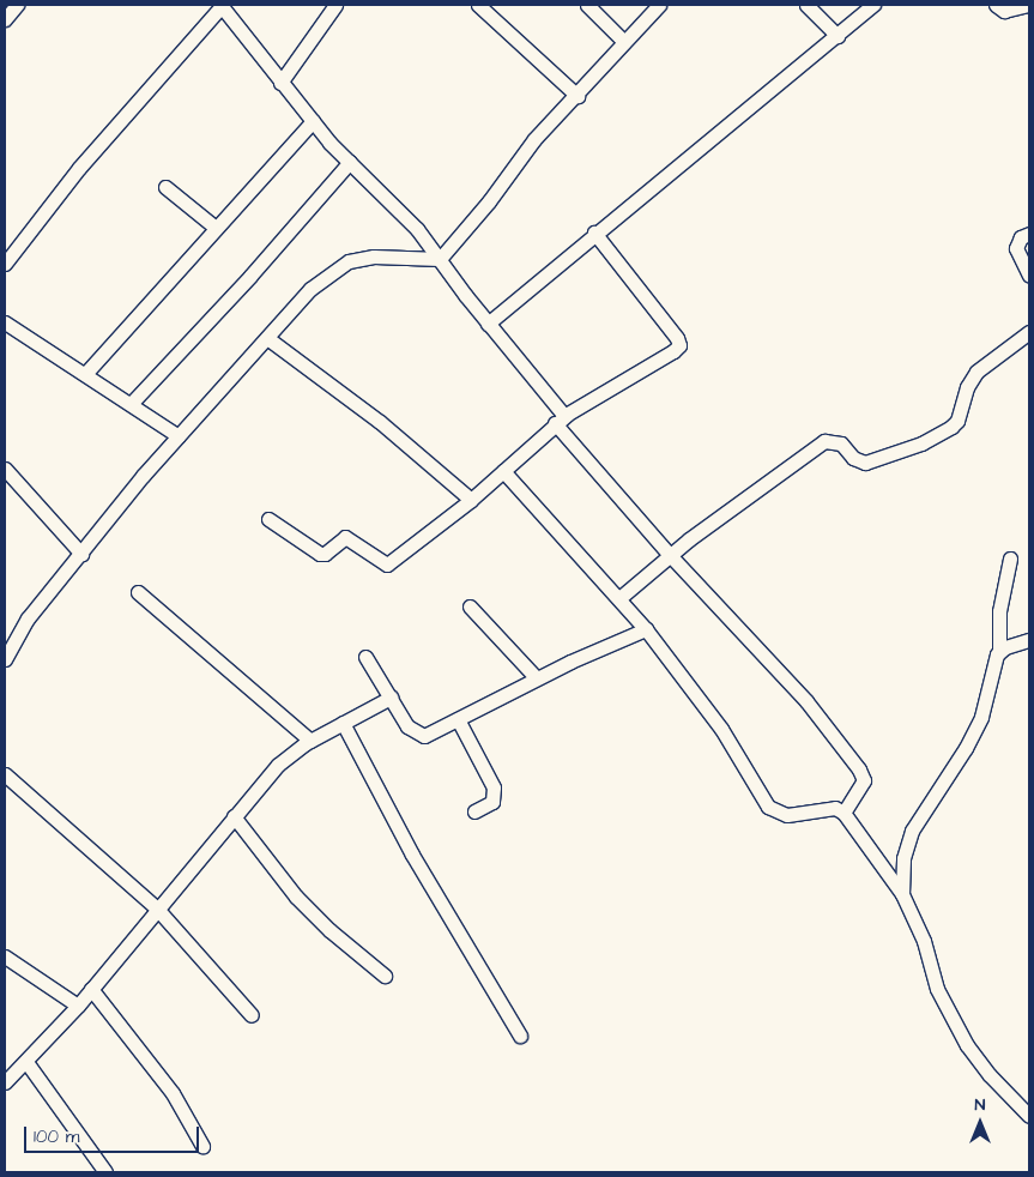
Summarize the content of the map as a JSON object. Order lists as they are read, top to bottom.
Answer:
{
  "scale_bar": "100 m",
  "north": "top"
}
